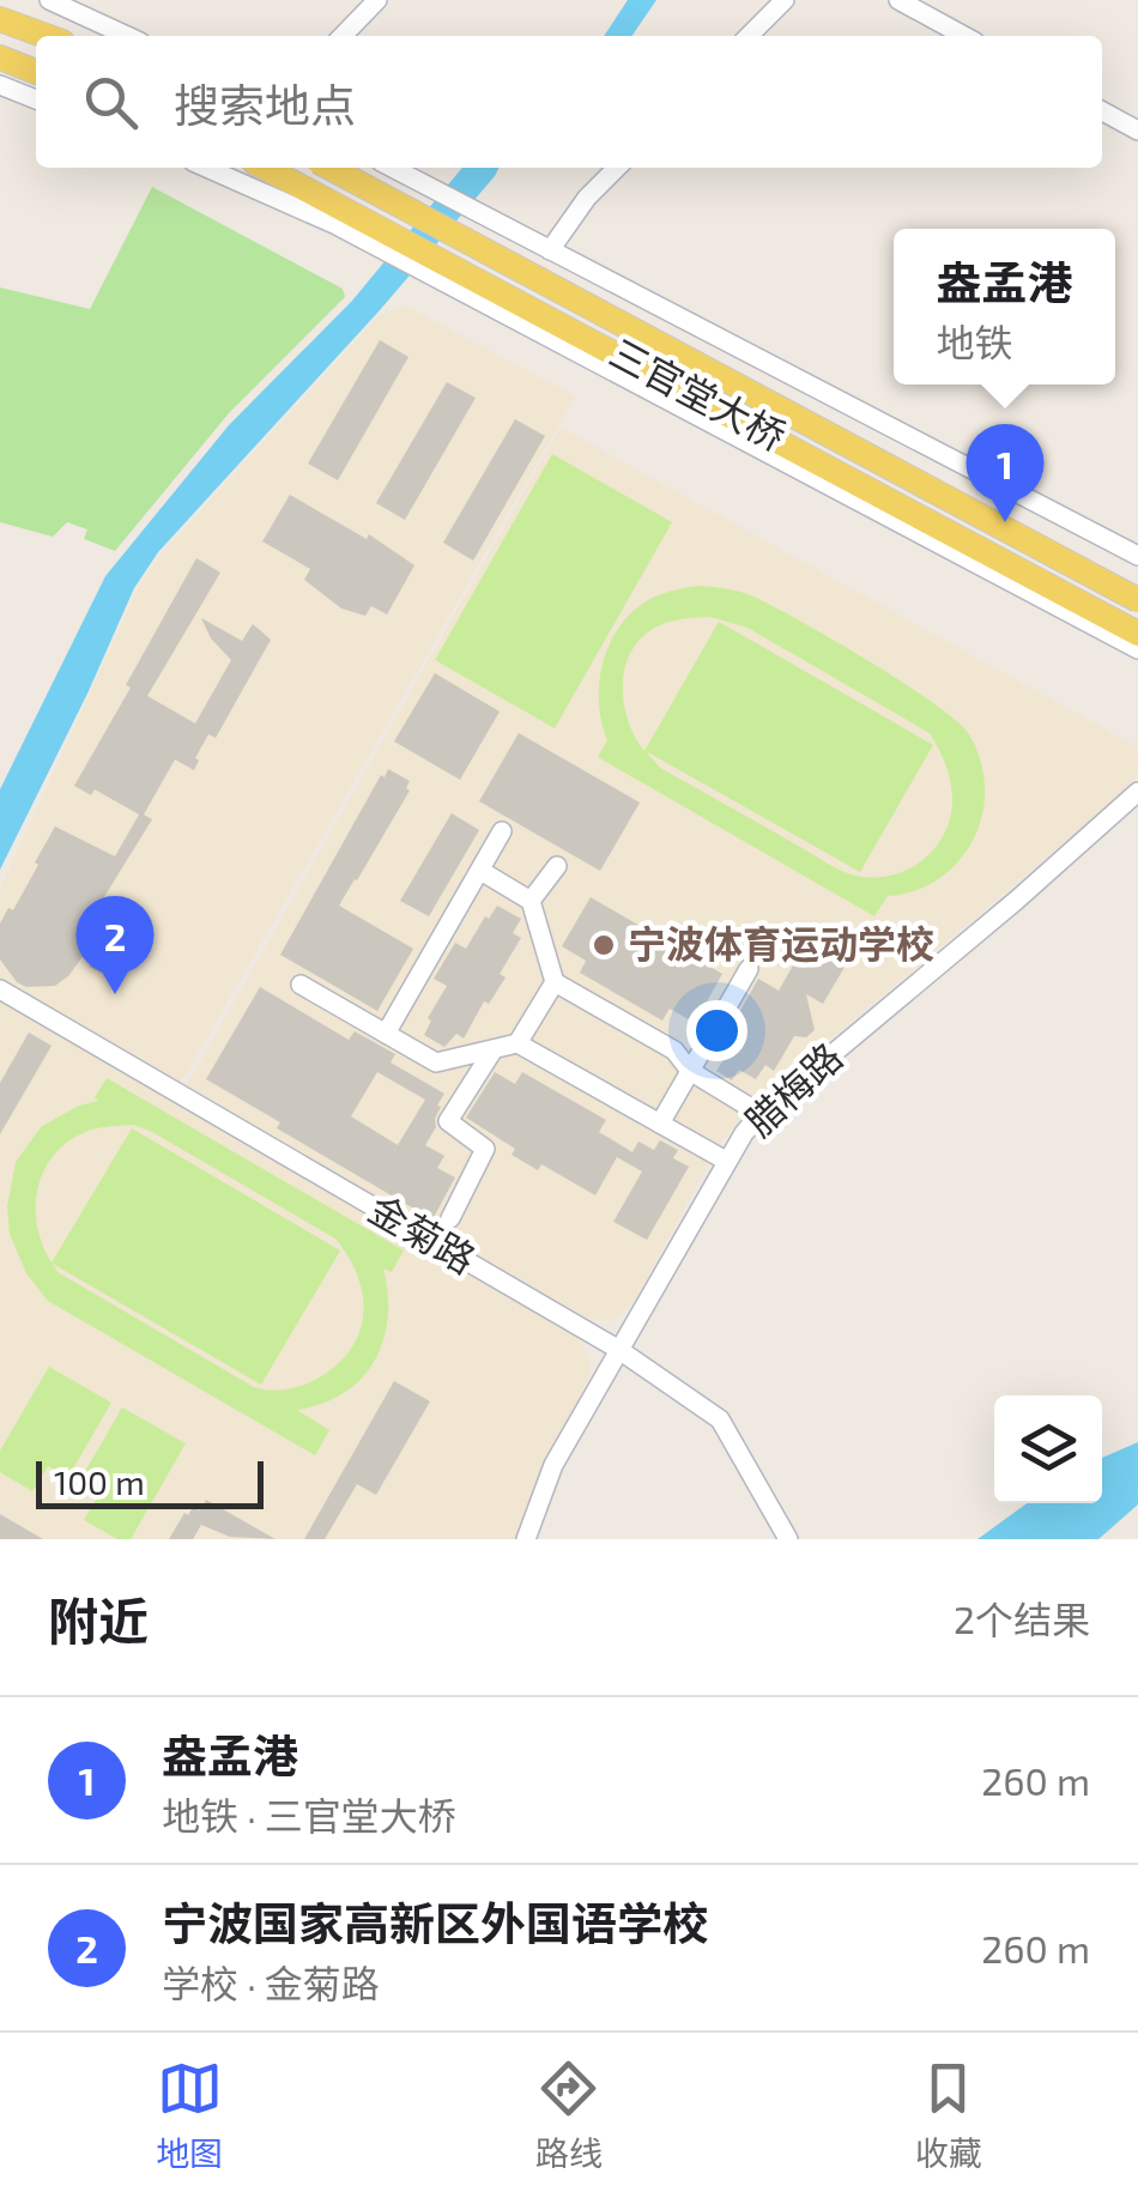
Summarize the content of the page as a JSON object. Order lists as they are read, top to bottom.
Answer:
{
  "streets": {
    "main road": ["三官堂大桥"],
    "street": ["腊梅路", "金菊路"]
  },
  "crossings": [
    ["腊梅路", "金菊路"]
  ],
  "places": ["宁波体育运动学校"],
  "scale_bar": "100 m",
  "page": {
    "search": "搜索地点",
    "popup": ["盎孟港", "地铁"],
    "pins": ["1", "2"],
    "scale": "100 m",
    "heading": ["附近", "2个结果"],
    "list": [
      {
        "mark": "1",
        "name": "盎孟港",
        "note": "地铁 · 三官堂大桥",
        "value": "260 m"
      },
      {
        "mark": "2",
        "name": "宁波国家高新区外国语学校",
        "note": "学校 · 金菊路",
        "value": "260 m"
      }
    ],
    "nav": ["地图", "路线", "收藏"]
  }
}
